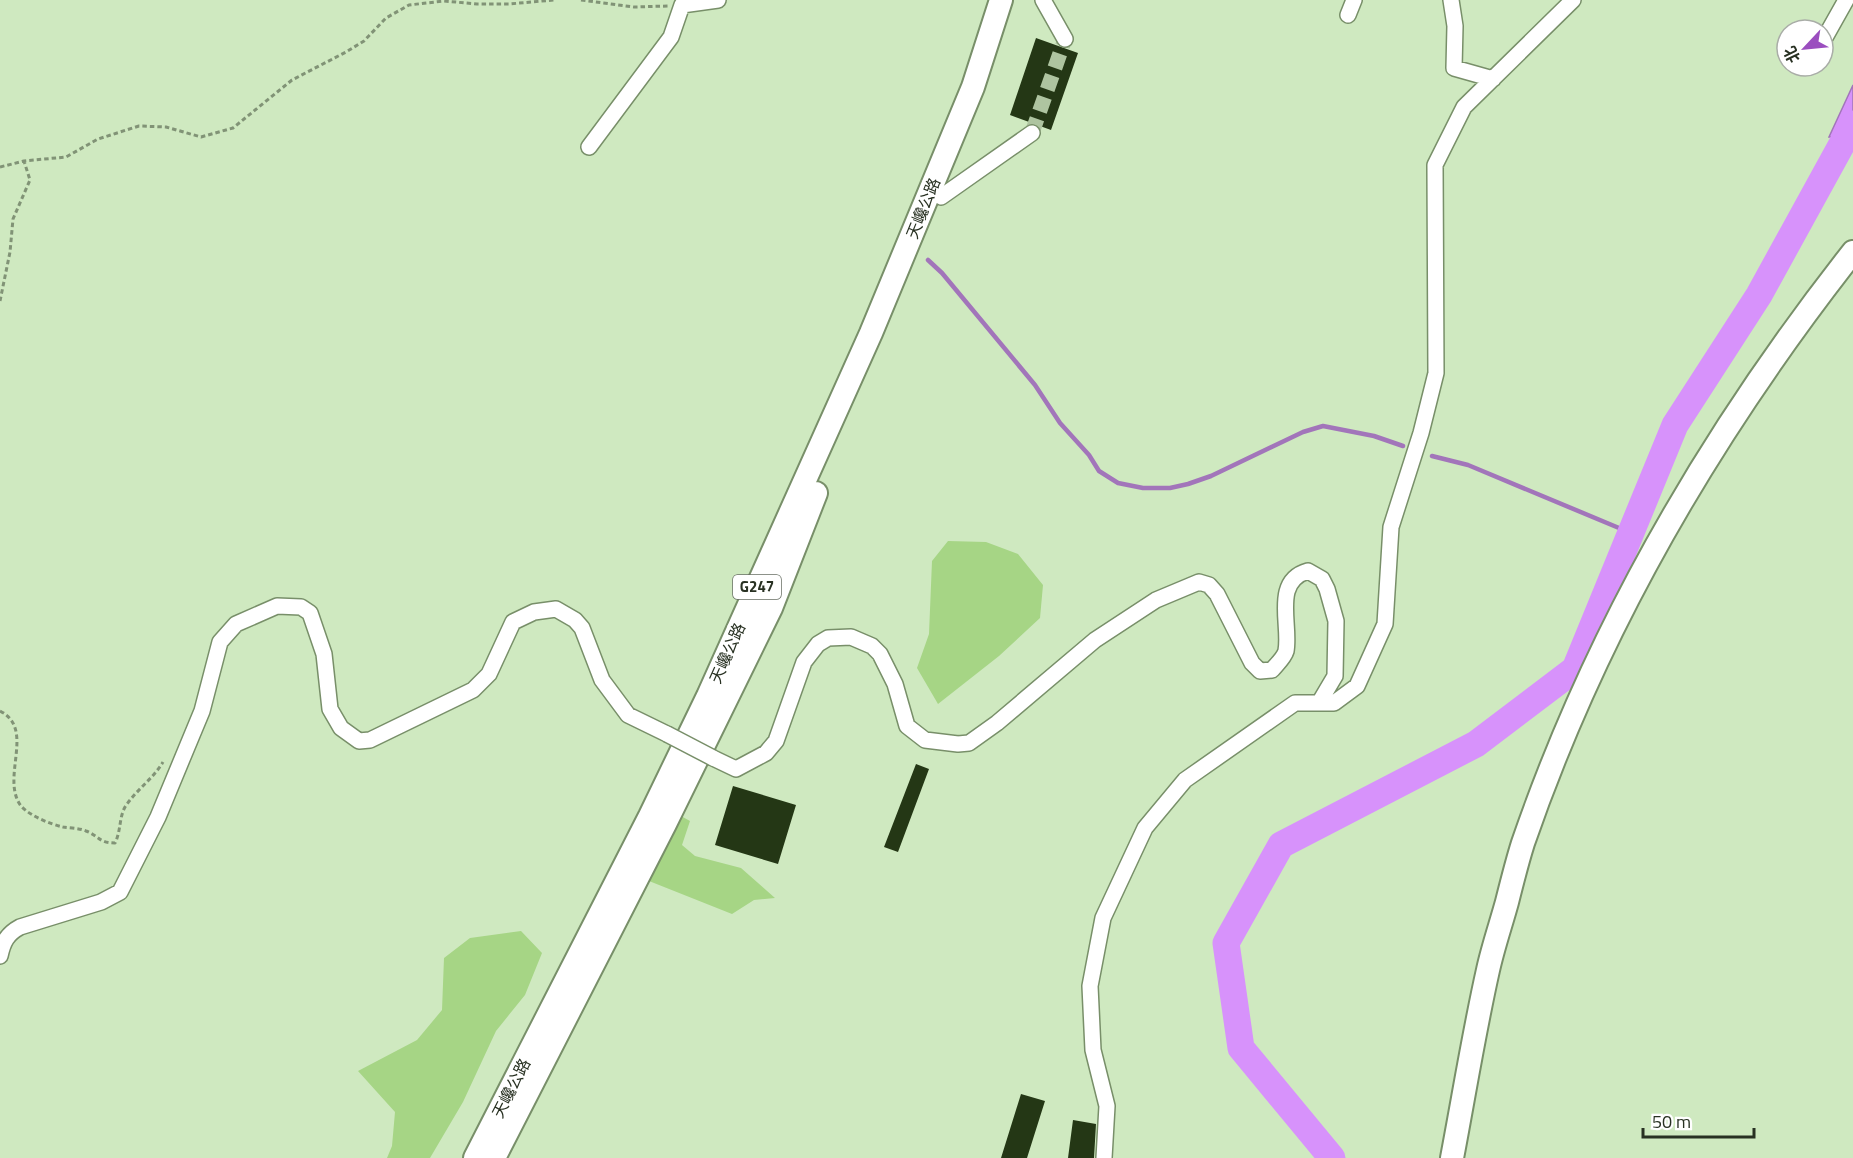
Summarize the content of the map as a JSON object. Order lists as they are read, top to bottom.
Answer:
{
  "streets": {
    "highway": ["天巉公路", "G247"]
  },
  "scale_bar": "50 m",
  "north": "bottom left"
}
